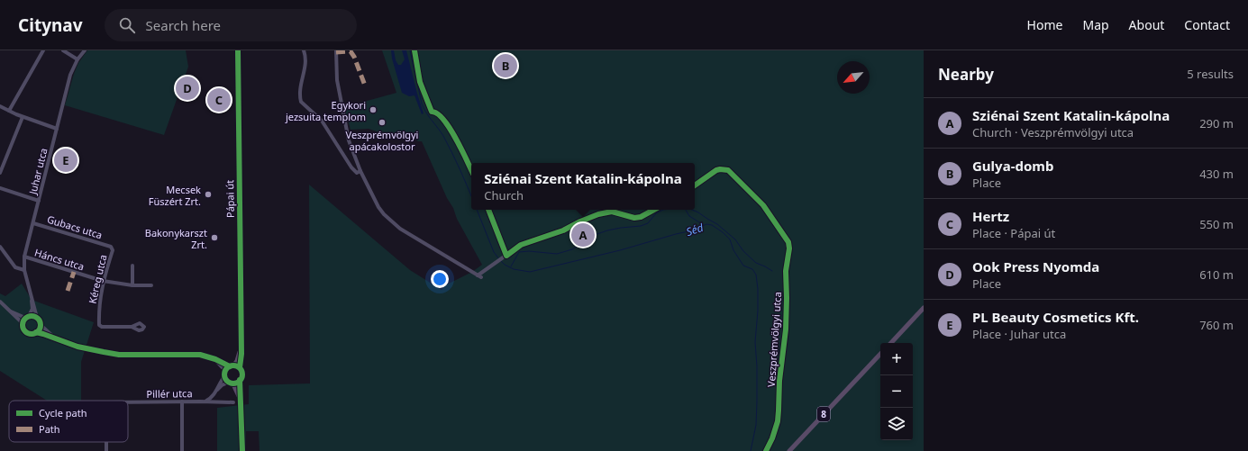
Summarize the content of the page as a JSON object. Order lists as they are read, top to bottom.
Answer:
{
  "streets": {
    "main road": ["Pápai út", "8"],
    "street": [
      "Juhar utca",
      "Gubacs utca",
      "Háncs utca",
      "Kéreg utca",
      "Pillér utca"
    ],
    "cycle path": ["Veszprémvölgyi utca"]
  },
  "crossings": [
    ["Juhar utca", "Gubacs utca"],
    ["Juhar utca", "Háncs utca"],
    ["Gubacs utca", "Kéreg utca"],
    ["Háncs utca", "Kéreg utca"]
  ],
  "water": ["Séd"],
  "places": [
    "Egykori jezsuita templom",
    "Veszprémvölgyi apácakolostor",
    "Mecsek Füszért Zrt.",
    "Bakonykarszt Zrt."
  ],
  "legend": ["Cycle path", "Path"],
  "north": "bottom left",
  "page": {
    "header": "Citynav",
    "search": "Search here",
    "nav": [
      "Home",
      "Map",
      "About",
      "Contact"
    ],
    "heading": ["Nearby", "5 results"],
    "pins": [
      "B",
      "D",
      "C",
      "E",
      "A"
    ],
    "list": [
      {
        "mark": "A",
        "name": "Sziénai Szent Katalin-kápolna",
        "note": "Church · Veszprémvölgyi utca",
        "value": "290 m"
      },
      {
        "mark": "B",
        "name": "Gulya-domb",
        "note": "Place",
        "value": "430 m"
      },
      {
        "mark": "C",
        "name": "Hertz",
        "note": "Place · Pápai út",
        "value": "550 m"
      },
      {
        "mark": "D",
        "name": "Ook Press Nyomda",
        "note": "Place",
        "value": "610 m"
      },
      {
        "mark": "E",
        "name": "PL Beauty Cosmetics Kft.",
        "note": "Place · Juhar utca",
        "value": "760 m"
      }
    ],
    "popup": ["Sziénai Szent Katalin-kápolna", "Church"],
    "map_buttons": ["+", "−"]
  }
}
